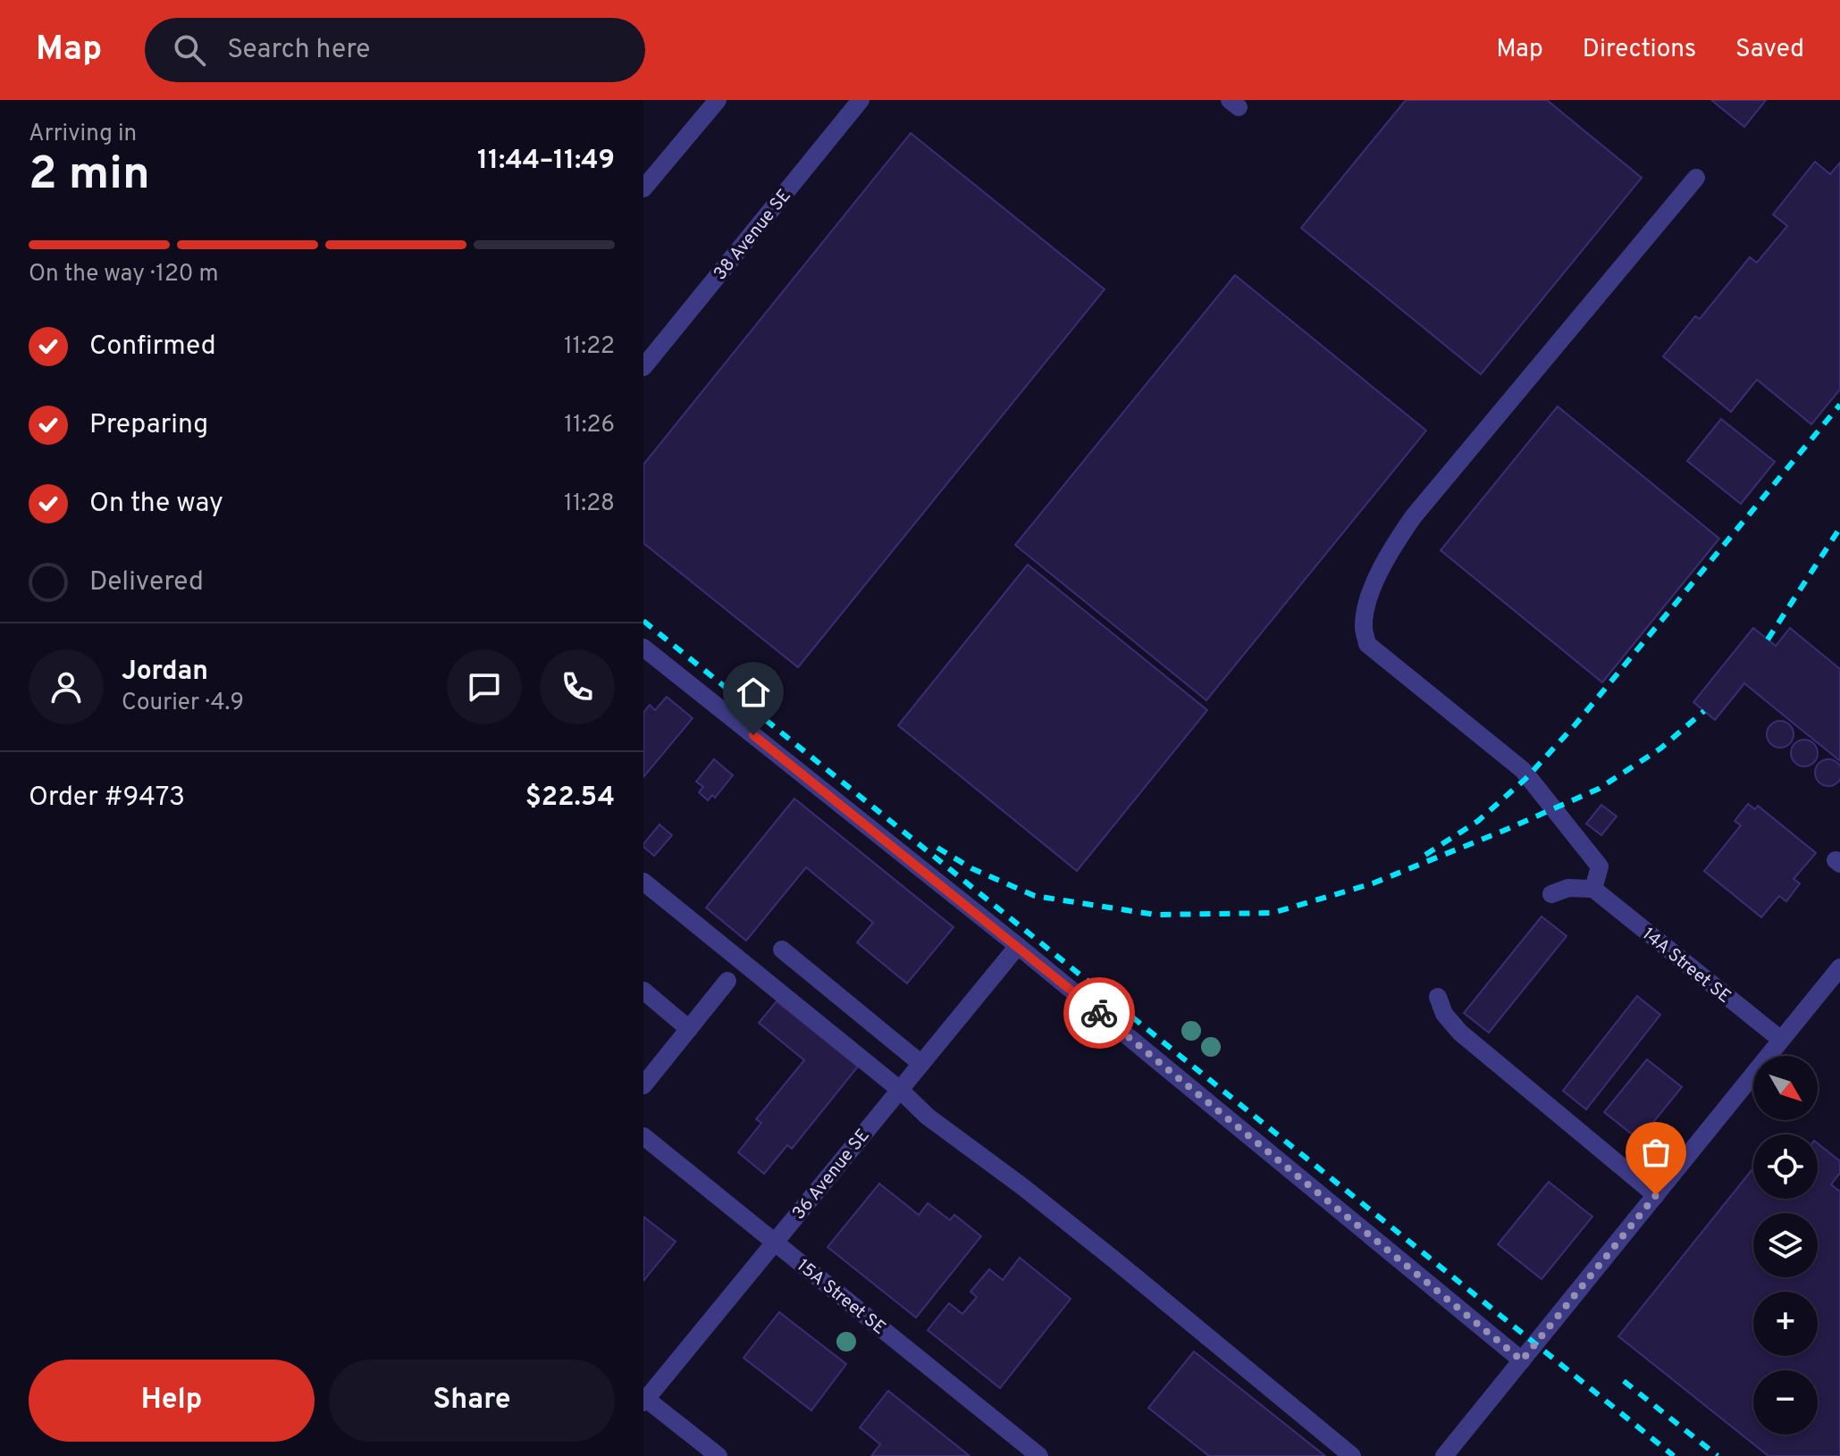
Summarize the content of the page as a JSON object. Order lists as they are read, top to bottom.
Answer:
{
  "streets": {
    "street": [
      "38 Avenue SE",
      "14A Street SE",
      "36 Avenue SE",
      "15A Street SE"
    ]
  },
  "crossings": [
    ["36 Avenue SE", "15A Street SE"]
  ],
  "north": "bottom right",
  "page": {
    "header": "Map",
    "search": "Search here",
    "nav": ["Map", "Directions", "Saved"],
    "heading": ["2 min", "Arriving in", "11:44–11:49"],
    "panel": [
      "Jordan",
      "Courier · 4.9",
      "Order #9473",
      "$22.54"
    ],
    "bar": "On the way · 120 m",
    "list": [
      ["Confirmed", "11:22"],
      ["Preparing", "11:26"],
      ["On the way", "11:28"],
      "Delivered"
    ],
    "map_buttons": ["+", "−"],
    "buttons": ["Help", "Share"]
  }
}
